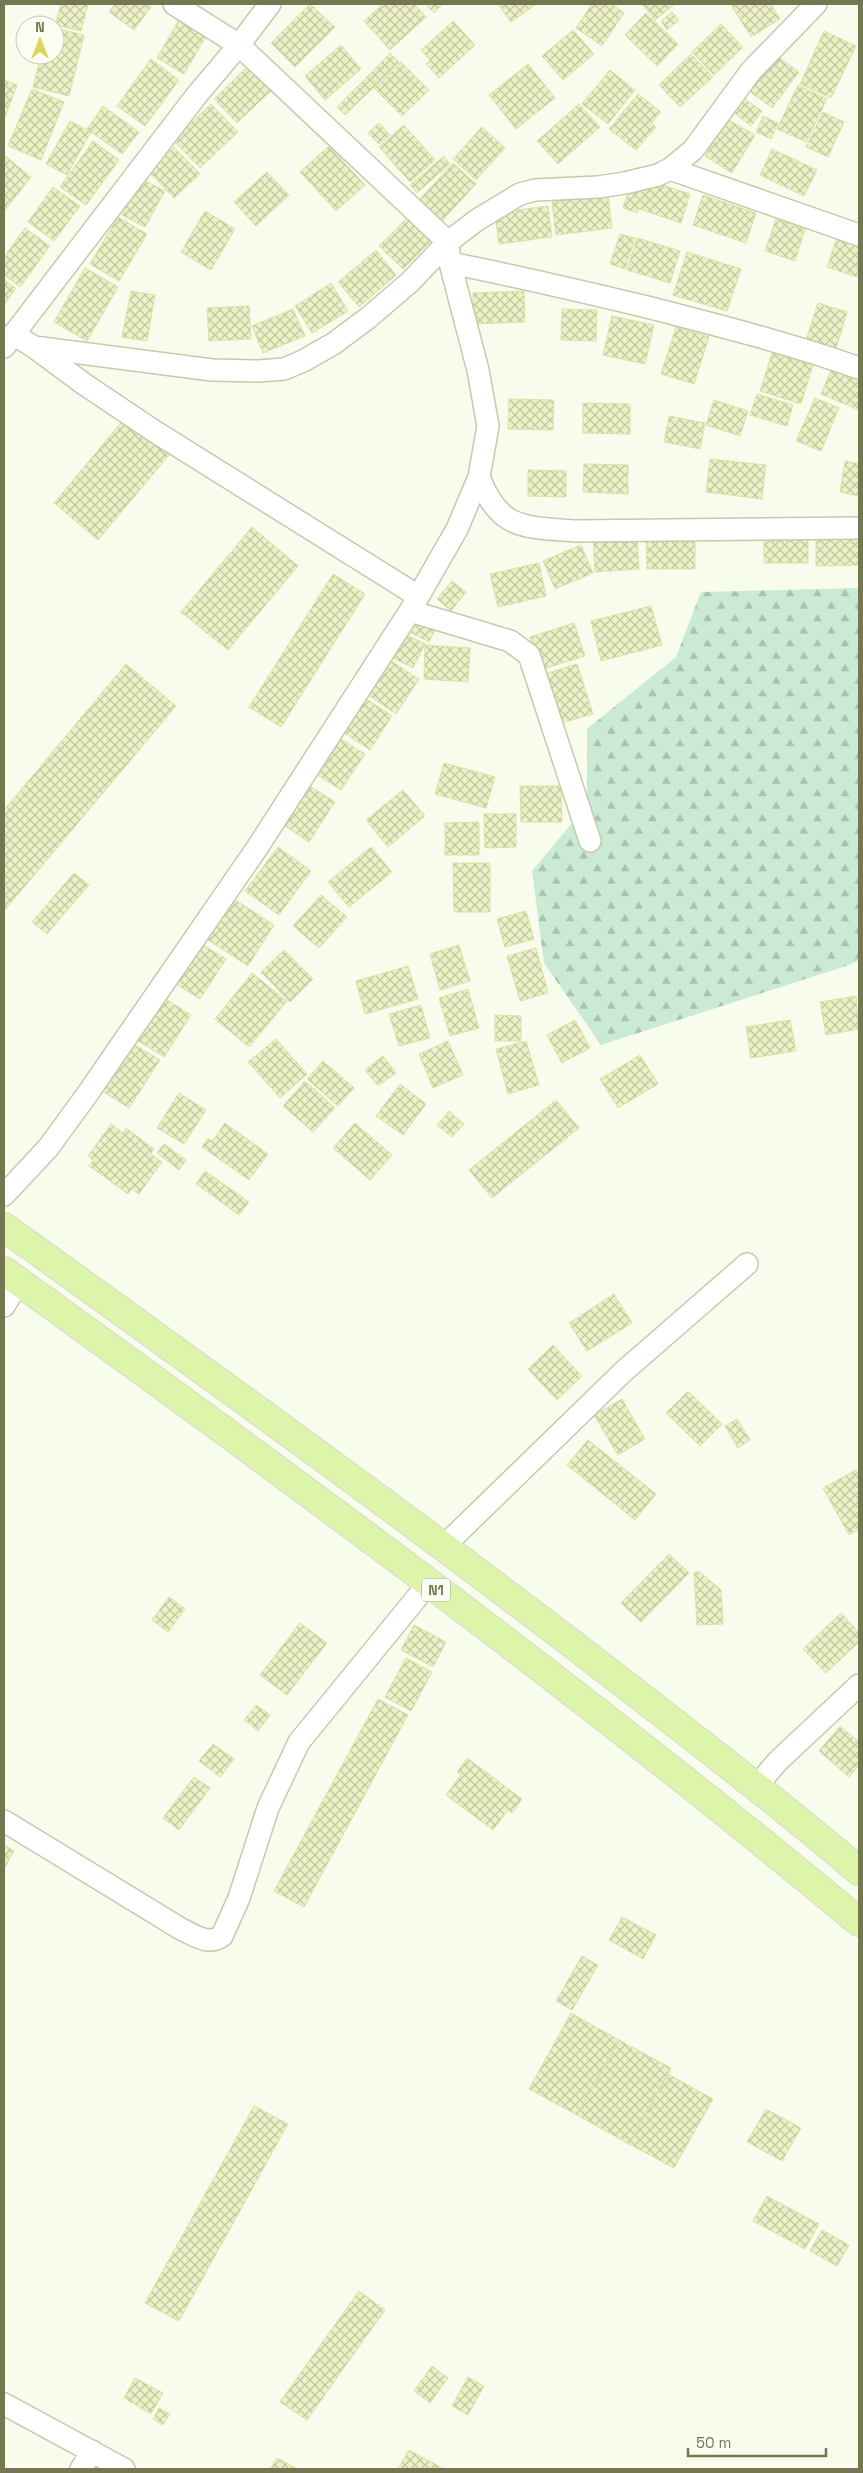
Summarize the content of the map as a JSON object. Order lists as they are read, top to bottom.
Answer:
{
  "streets": {
    "main road": ["N1"]
  },
  "scale_bar": "50 m",
  "north": "top"
}
